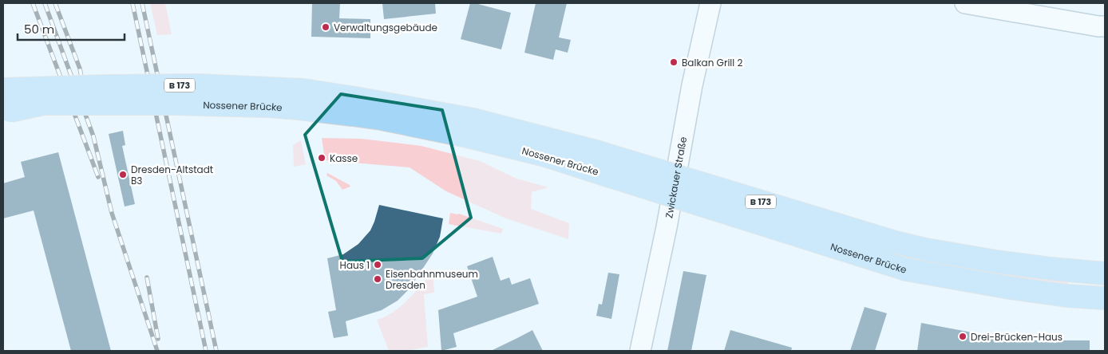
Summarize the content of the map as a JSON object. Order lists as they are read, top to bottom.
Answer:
{
  "streets": {
    "main road": ["B 173", "Nossener Brücke"],
    "street": ["Zwickauer Straße"]
  },
  "places": [
    "Verwaltungsgebäude",
    "Balkan Grill 2",
    "Kasse",
    "Dresden-Altstadt B3",
    "Haus 1",
    "Eisenbahnmuseum Dresden",
    "Drei-Brücken-Haus"
  ],
  "scale_bar": "50 m"
}
